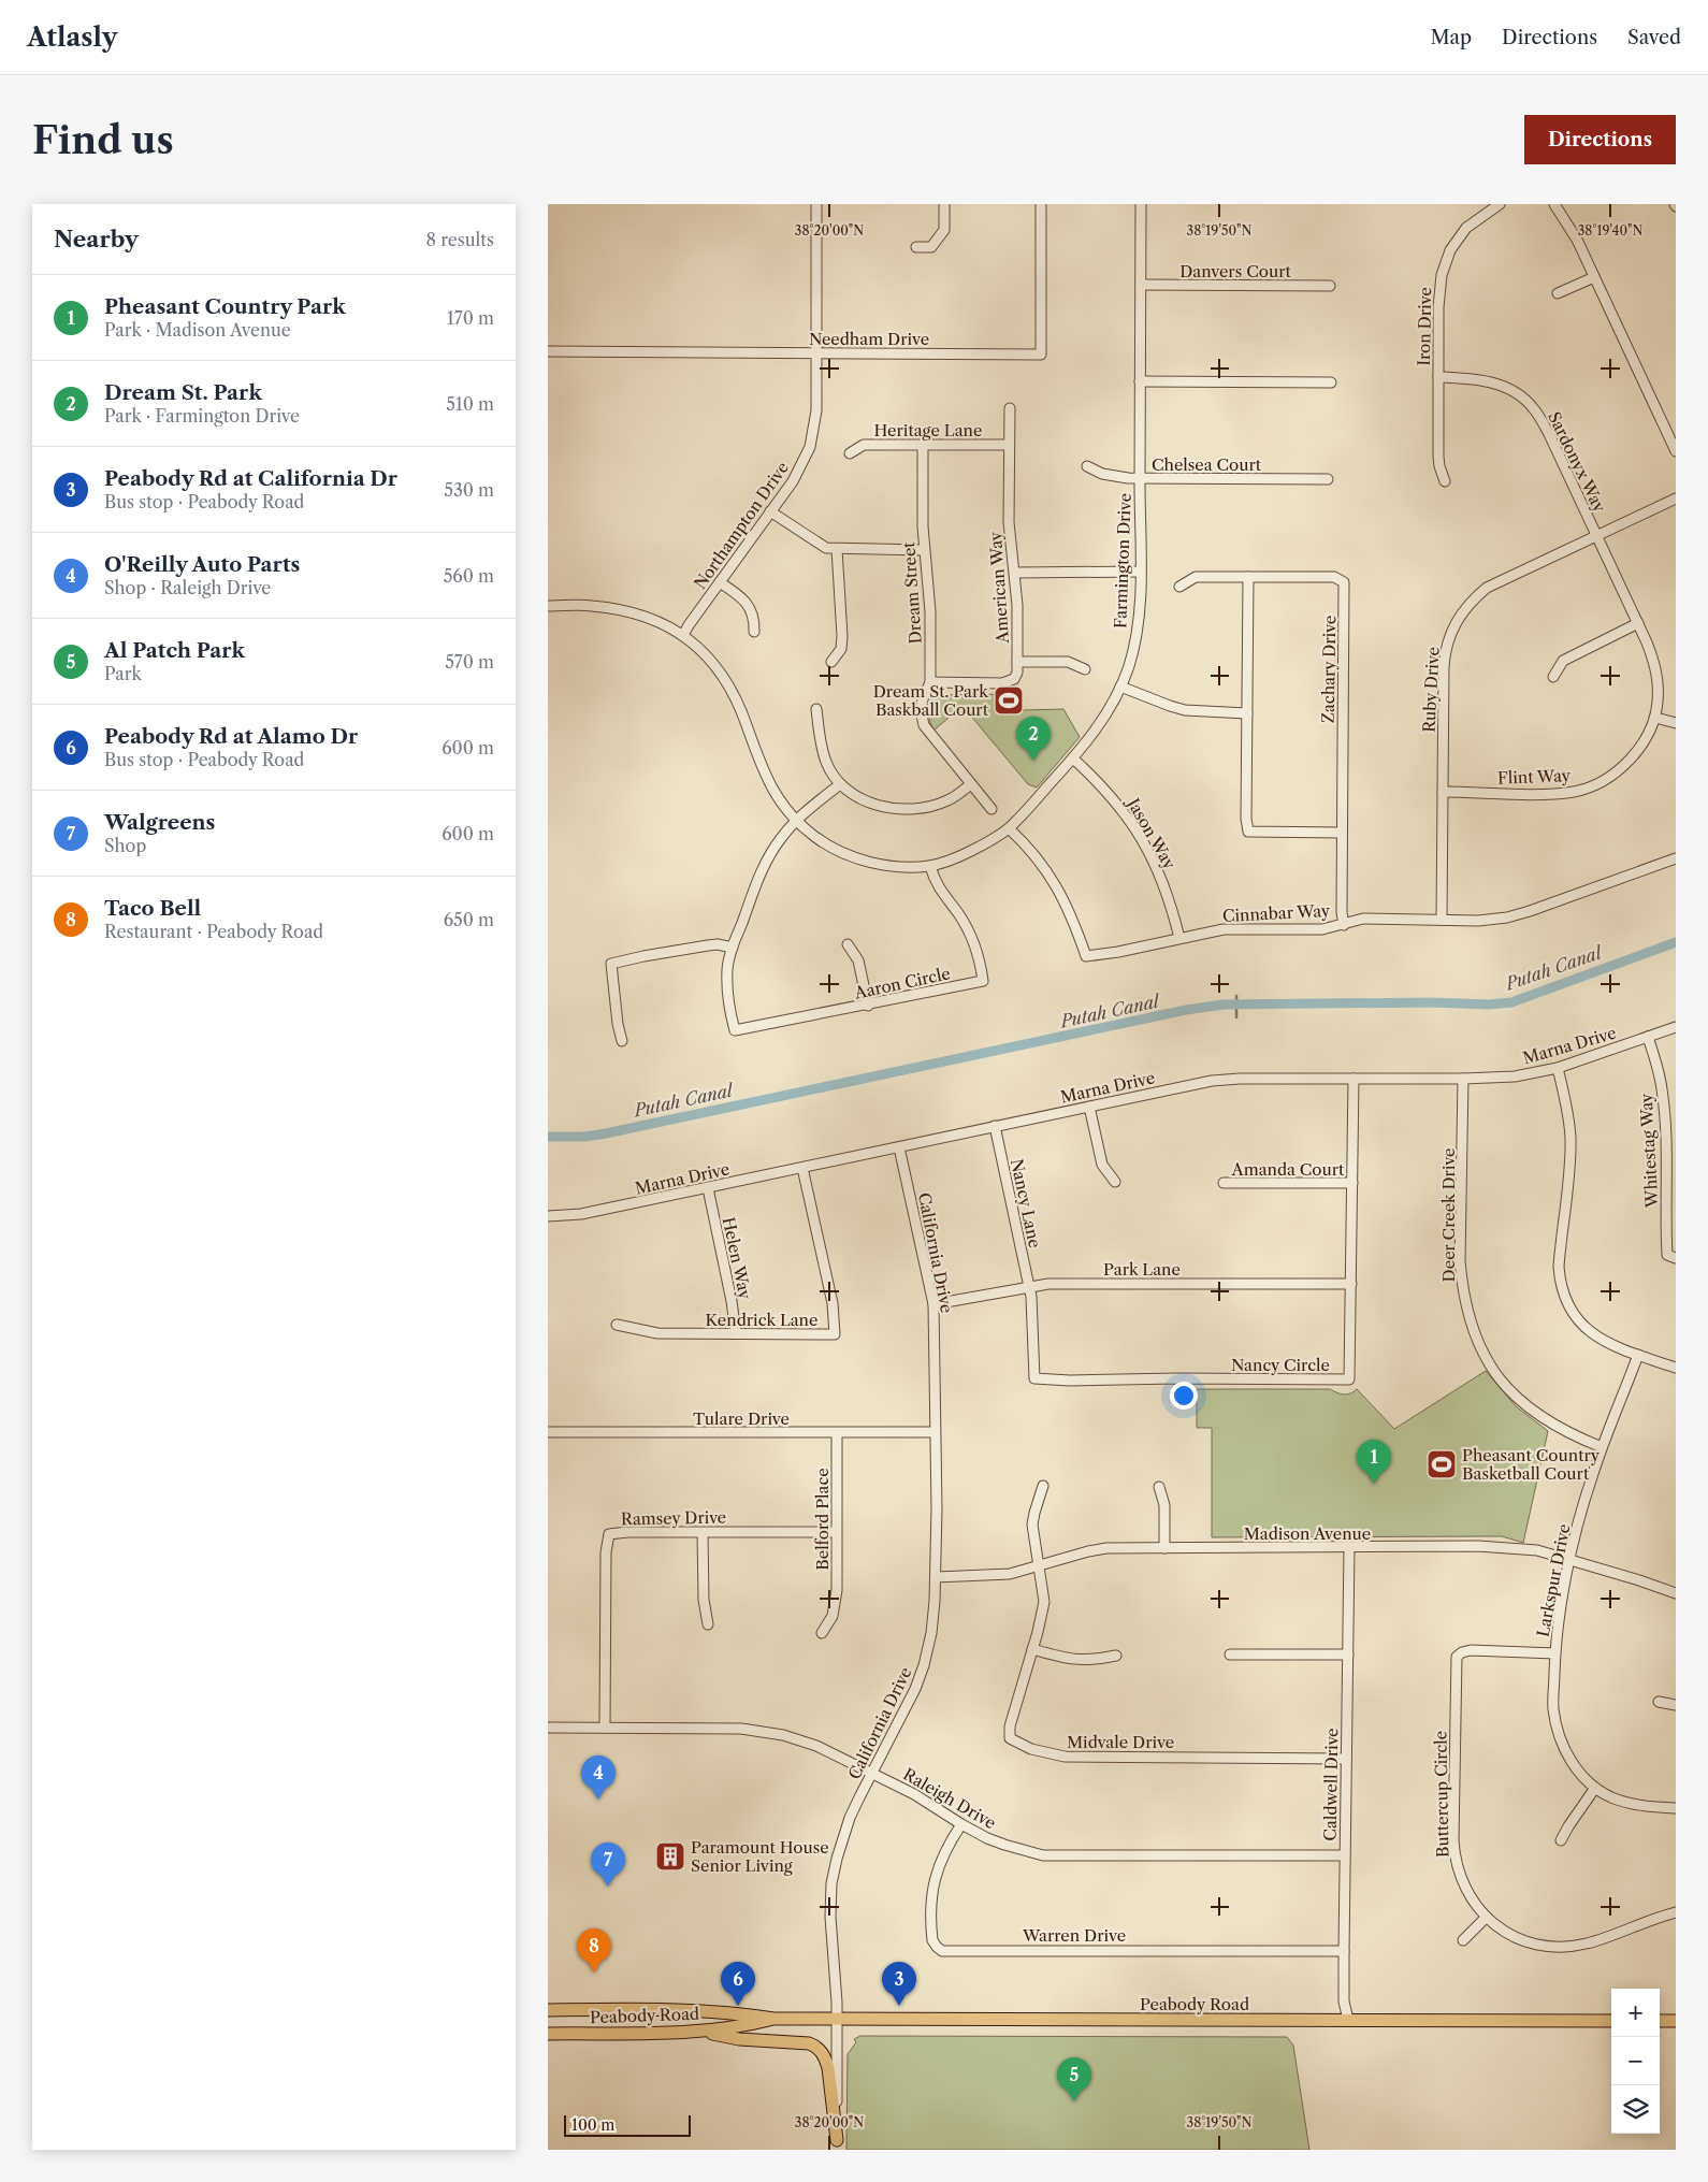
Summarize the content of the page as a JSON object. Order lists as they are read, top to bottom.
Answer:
{
  "streets": {
    "main road": ["Peabody Road"],
    "street": [
      "Danvers Court",
      "Iron Drive",
      "Needham Drive",
      "Heritage Lane",
      "Sardonyx Way",
      "Chelsea Court",
      "Northampton Drive",
      "Farmington Drive",
      "American Way",
      "Dream Street",
      "Zachary Drive",
      "Ruby Drive",
      "Flint Way",
      "Jason Way",
      "Cinnabar Way",
      "Aaron Circle",
      "Marna Drive",
      "Whitestag Way",
      "Amanda Court",
      "Nancy Lane",
      "Deer Creek Drive",
      "California Drive",
      "Helen Way",
      "Park Lane",
      "Kendrick Lane",
      "Nancy Circle",
      "Tulare Drive",
      "Ramsey Drive",
      "Belford Place",
      "Madison Avenue",
      "Larkspur Drive",
      "Midvale Drive",
      "Caldwell Drive",
      "Buttercup Circle",
      "Raleigh Drive",
      "Warren Drive"
    ]
  },
  "crossings": [
    ["Danvers Court", "Farmington Drive"],
    ["Iron Drive", "Sardonyx Way"],
    ["Needham Drive", "Northampton Drive"],
    ["Heritage Lane", "American Way"],
    ["Heritage Lane", "Dream Street"],
    ["Sardonyx Way", "Ruby Drive"],
    ["Sardonyx Way", "Flint Way"],
    ["Chelsea Court", "Farmington Drive"],
    ["Northampton Drive", "Farmington Drive"],
    ["Farmington Drive", "Jason Way"],
    ["Farmington Drive", "Cinnabar Way"],
    ["Farmington Drive", "Aaron Circle"],
    ["American Way", "Dream Street"],
    ["Zachary Drive", "Cinnabar Way"],
    ["Ruby Drive", "Flint Way"],
    ["Ruby Drive", "Cinnabar Way"],
    ["Jason Way", "Cinnabar Way"],
    ["Marna Drive", "Whitestag Way"],
    ["Marna Drive", "Nancy Lane"],
    ["Marna Drive", "Deer Creek Drive"],
    ["Marna Drive", "California Drive"],
    ["Marna Drive", "Helen Way"],
    ["Marna Drive", "Kendrick Lane"],
    ["Marna Drive", "Nancy Circle"],
    ["Amanda Court", "Nancy Circle"],
    ["Nancy Lane", "Park Lane"],
    ["Nancy Lane", "Nancy Circle"],
    ["Deer Creek Drive", "Larkspur Drive"],
    ["California Drive", "Park Lane"],
    ["California Drive", "Tulare Drive"],
    ["California Drive", "Madison Avenue"],
    ["California Drive", "Raleigh Drive"],
    ["California Drive", "Peabody Road"],
    ["Helen Way", "Kendrick Lane"],
    ["Park Lane", "Nancy Circle"],
    ["Tulare Drive", "Belford Place"],
    ["Ramsey Drive", "Belford Place"],
    ["Ramsey Drive", "Raleigh Drive"],
    ["Madison Avenue", "Larkspur Drive"],
    ["Madison Avenue", "Midvale Drive"],
    ["Madison Avenue", "Caldwell Drive"],
    ["Larkspur Drive", "Buttercup Circle"],
    ["Midvale Drive", "Caldwell Drive"],
    ["Caldwell Drive", "Raleigh Drive"],
    ["Caldwell Drive", "Warren Drive"],
    ["Caldwell Drive", "Peabody Road"],
    ["Raleigh Drive", "Warren Drive"]
  ],
  "water": ["Putah Canal"],
  "places": {
    "sports": ["Dream St. Park Baskball Court", "Pheasant Country Basketball Court"],
    "building": ["Paramount House Senior Living"]
  },
  "scale_bar": "100 m",
  "page": {
    "header": "Atlasly",
    "nav": ["Map", "Directions", "Saved"],
    "buttons": "Directions",
    "title": "Find us",
    "heading": ["Nearby", "8 results"],
    "list": [
      {
        "mark": "1",
        "name": "Pheasant Country Park",
        "note": "Park · Madison Avenue",
        "value": "170 m"
      },
      {
        "mark": "2",
        "name": "Dream St. Park",
        "note": "Park · Farmington Drive",
        "value": "510 m"
      },
      {
        "mark": "3",
        "name": "Peabody Rd at California Dr",
        "note": "Bus stop · Peabody Road",
        "value": "530 m"
      },
      {
        "mark": "4",
        "name": "O'Reilly Auto Parts",
        "note": "Shop · Raleigh Drive",
        "value": "560 m"
      },
      {
        "mark": "5",
        "name": "Al Patch Park",
        "note": "Park",
        "value": "570 m"
      },
      {
        "mark": "6",
        "name": "Peabody Rd at Alamo Dr",
        "note": "Bus stop · Peabody Road",
        "value": "600 m"
      },
      {
        "mark": "7",
        "name": "Walgreens",
        "note": "Shop",
        "value": "600 m"
      },
      {
        "mark": "8",
        "name": "Taco Bell",
        "note": "Restaurant · Peabody Road",
        "value": "650 m"
      }
    ],
    "pins": [
      "2",
      "1",
      "4",
      "7",
      "8",
      "3",
      "6",
      "5"
    ],
    "map_buttons": ["+", "−"],
    "scale": "100 m"
  },
  "coordinates": ["38°20'00\"N", "38°19'50\"N", "38°19'40\"N"]
}
